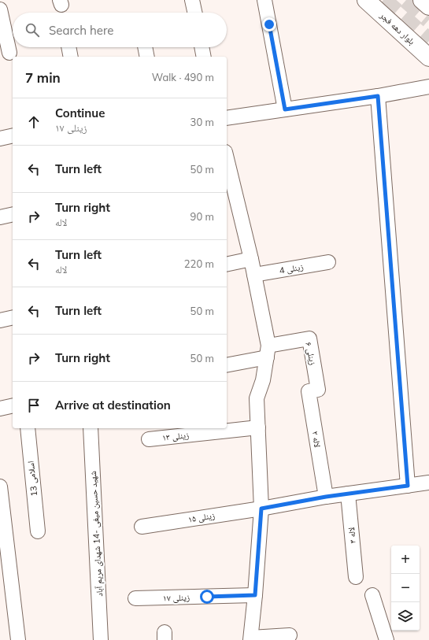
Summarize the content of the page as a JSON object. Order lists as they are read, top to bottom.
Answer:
{
  "streets": {
    "main road": ["بلوار دهه فجر"],
    "street": [
      "زینلی 4",
      "زینلی ۶",
      "زینلی ۱۳",
      "لاله ۲",
      "اسلامی 13",
      "زینلی ۱۵",
      "شهید حسین میغی -14 شهدای مریم آباد",
      "لاله ۳",
      "زینلی ۱۷"
    ]
  },
  "crossings": [
    ["زینلی ۶", "لاله ۲"],
    ["لاله ۲", "زینلی ۱۵"],
    ["زینلی ۱۵", "لاله ۳"]
  ],
  "page": {
    "search": "Search here",
    "heading": ["7 min", "Walk · 490 m"],
    "list": [
      ["Continue", "زینلی ۱۷", "30 m"],
      ["Turn left", "50 m"],
      ["Turn right", "لاله", "90 m"],
      ["Turn left", "لاله", "220 m"],
      ["Turn left", "50 m"],
      ["Turn right", "50 m"],
      "Arrive at destination"
    ],
    "map_buttons": ["+", "−"]
  }
}
